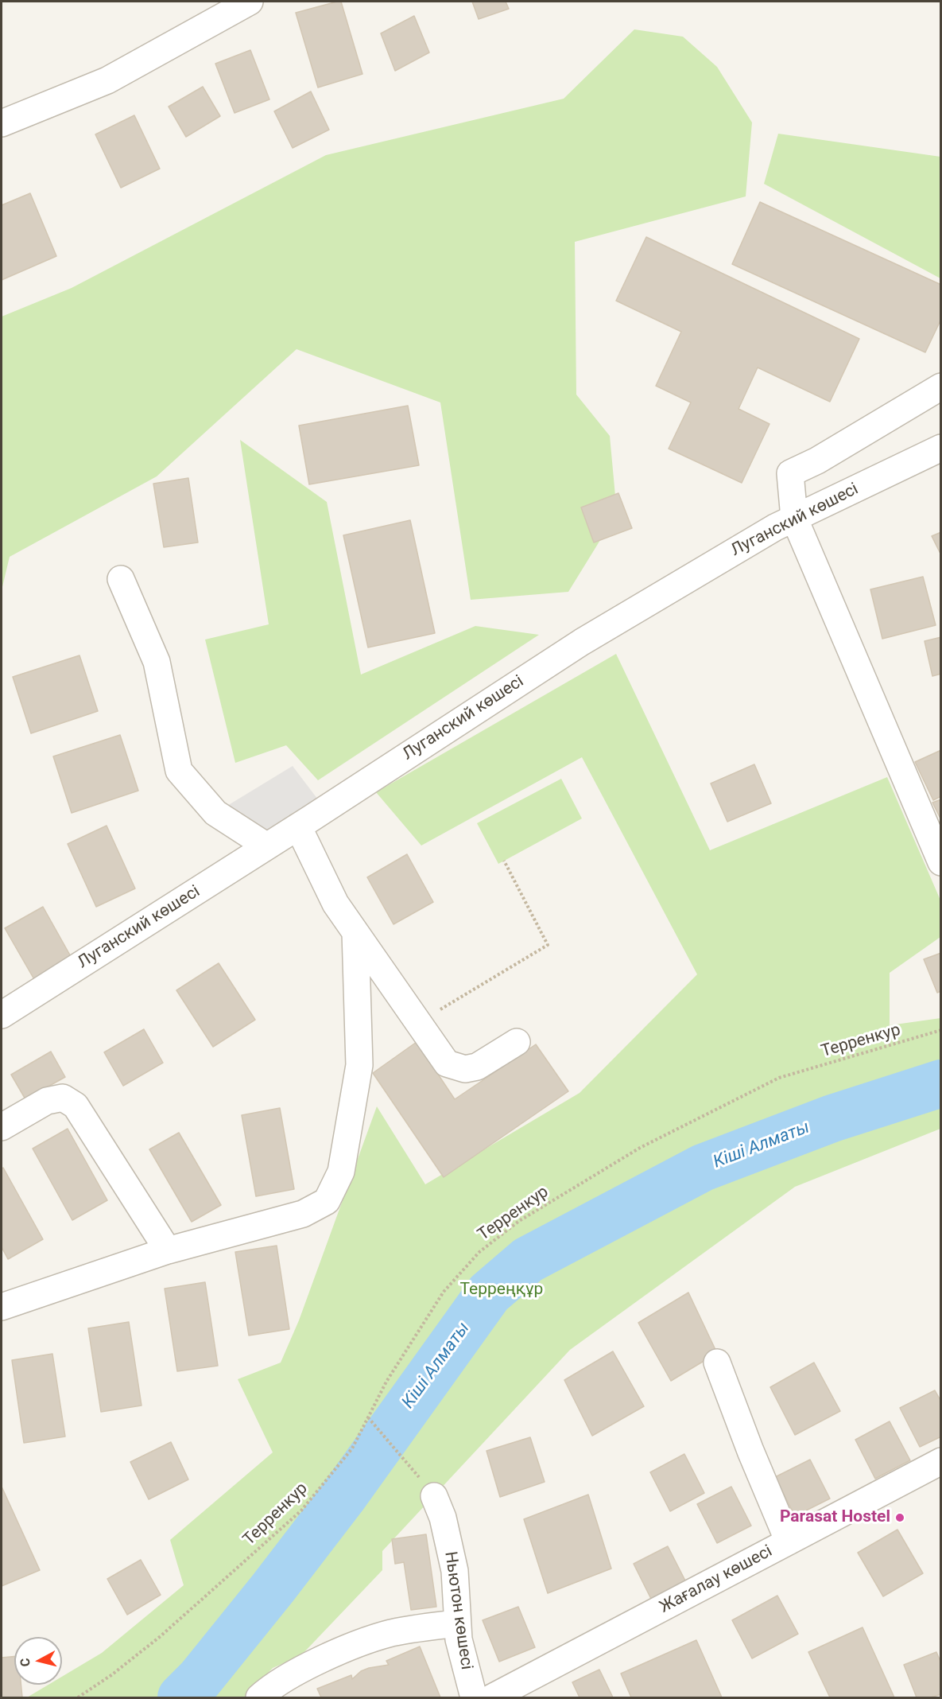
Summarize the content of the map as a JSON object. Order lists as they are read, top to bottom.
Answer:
{
  "streets": {
    "street": ["Луганский көшесі", "Жағалау көшесі", "Ньютон көшесі"],
    "path": ["Терренкур"]
  },
  "water": ["Кіші Алматы"],
  "parks": ["Терреңқұр"],
  "places": ["Parasat Hostel"],
  "north": "left"
}
